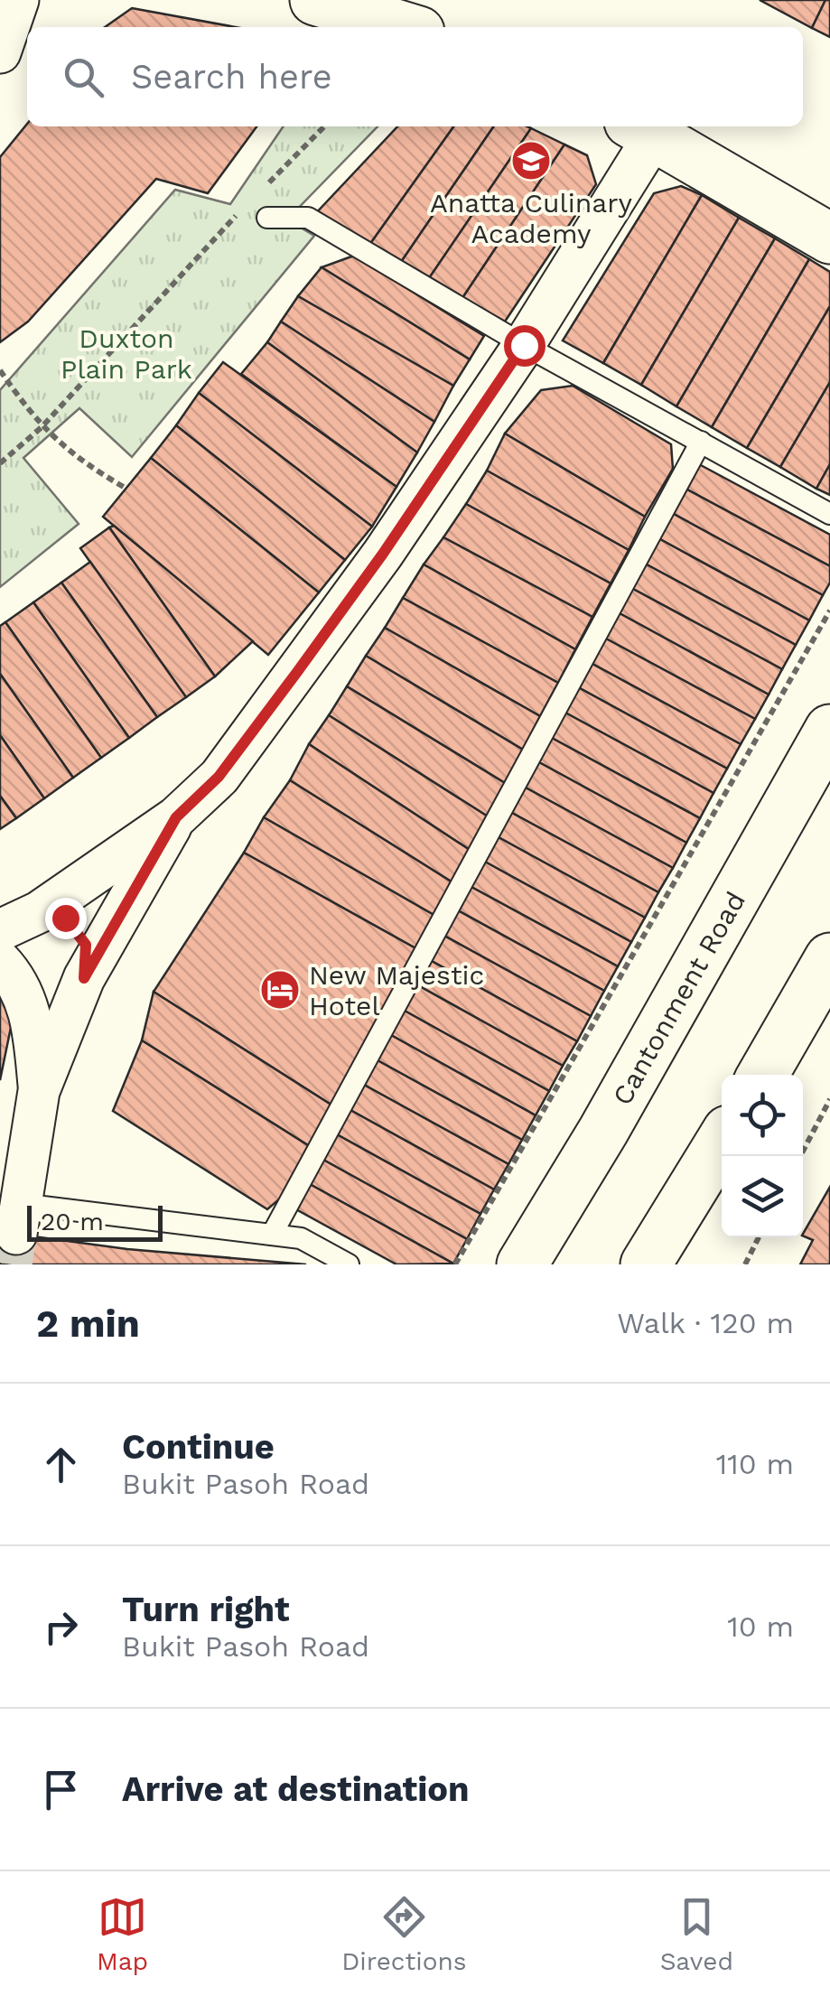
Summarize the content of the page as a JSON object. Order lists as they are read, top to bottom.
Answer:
{
  "streets": {
    "main road": ["Cantonment Road"]
  },
  "parks": ["Duxton Plain Park"],
  "places": {
    "school or university": ["Anatta Culinary Academy"],
    "hotel": ["New Majestic Hotel"]
  },
  "scale_bar": "20 m",
  "page": {
    "search": "Search here",
    "scale": "20 m",
    "heading": ["2 min", "Walk · 120 m"],
    "list": [
      ["Continue", "Bukit Pasoh Road", "110 m"],
      ["Turn right", "Bukit Pasoh Road", "10 m"],
      "Arrive at destination"
    ],
    "nav": ["Map", "Directions", "Saved"]
  }
}
